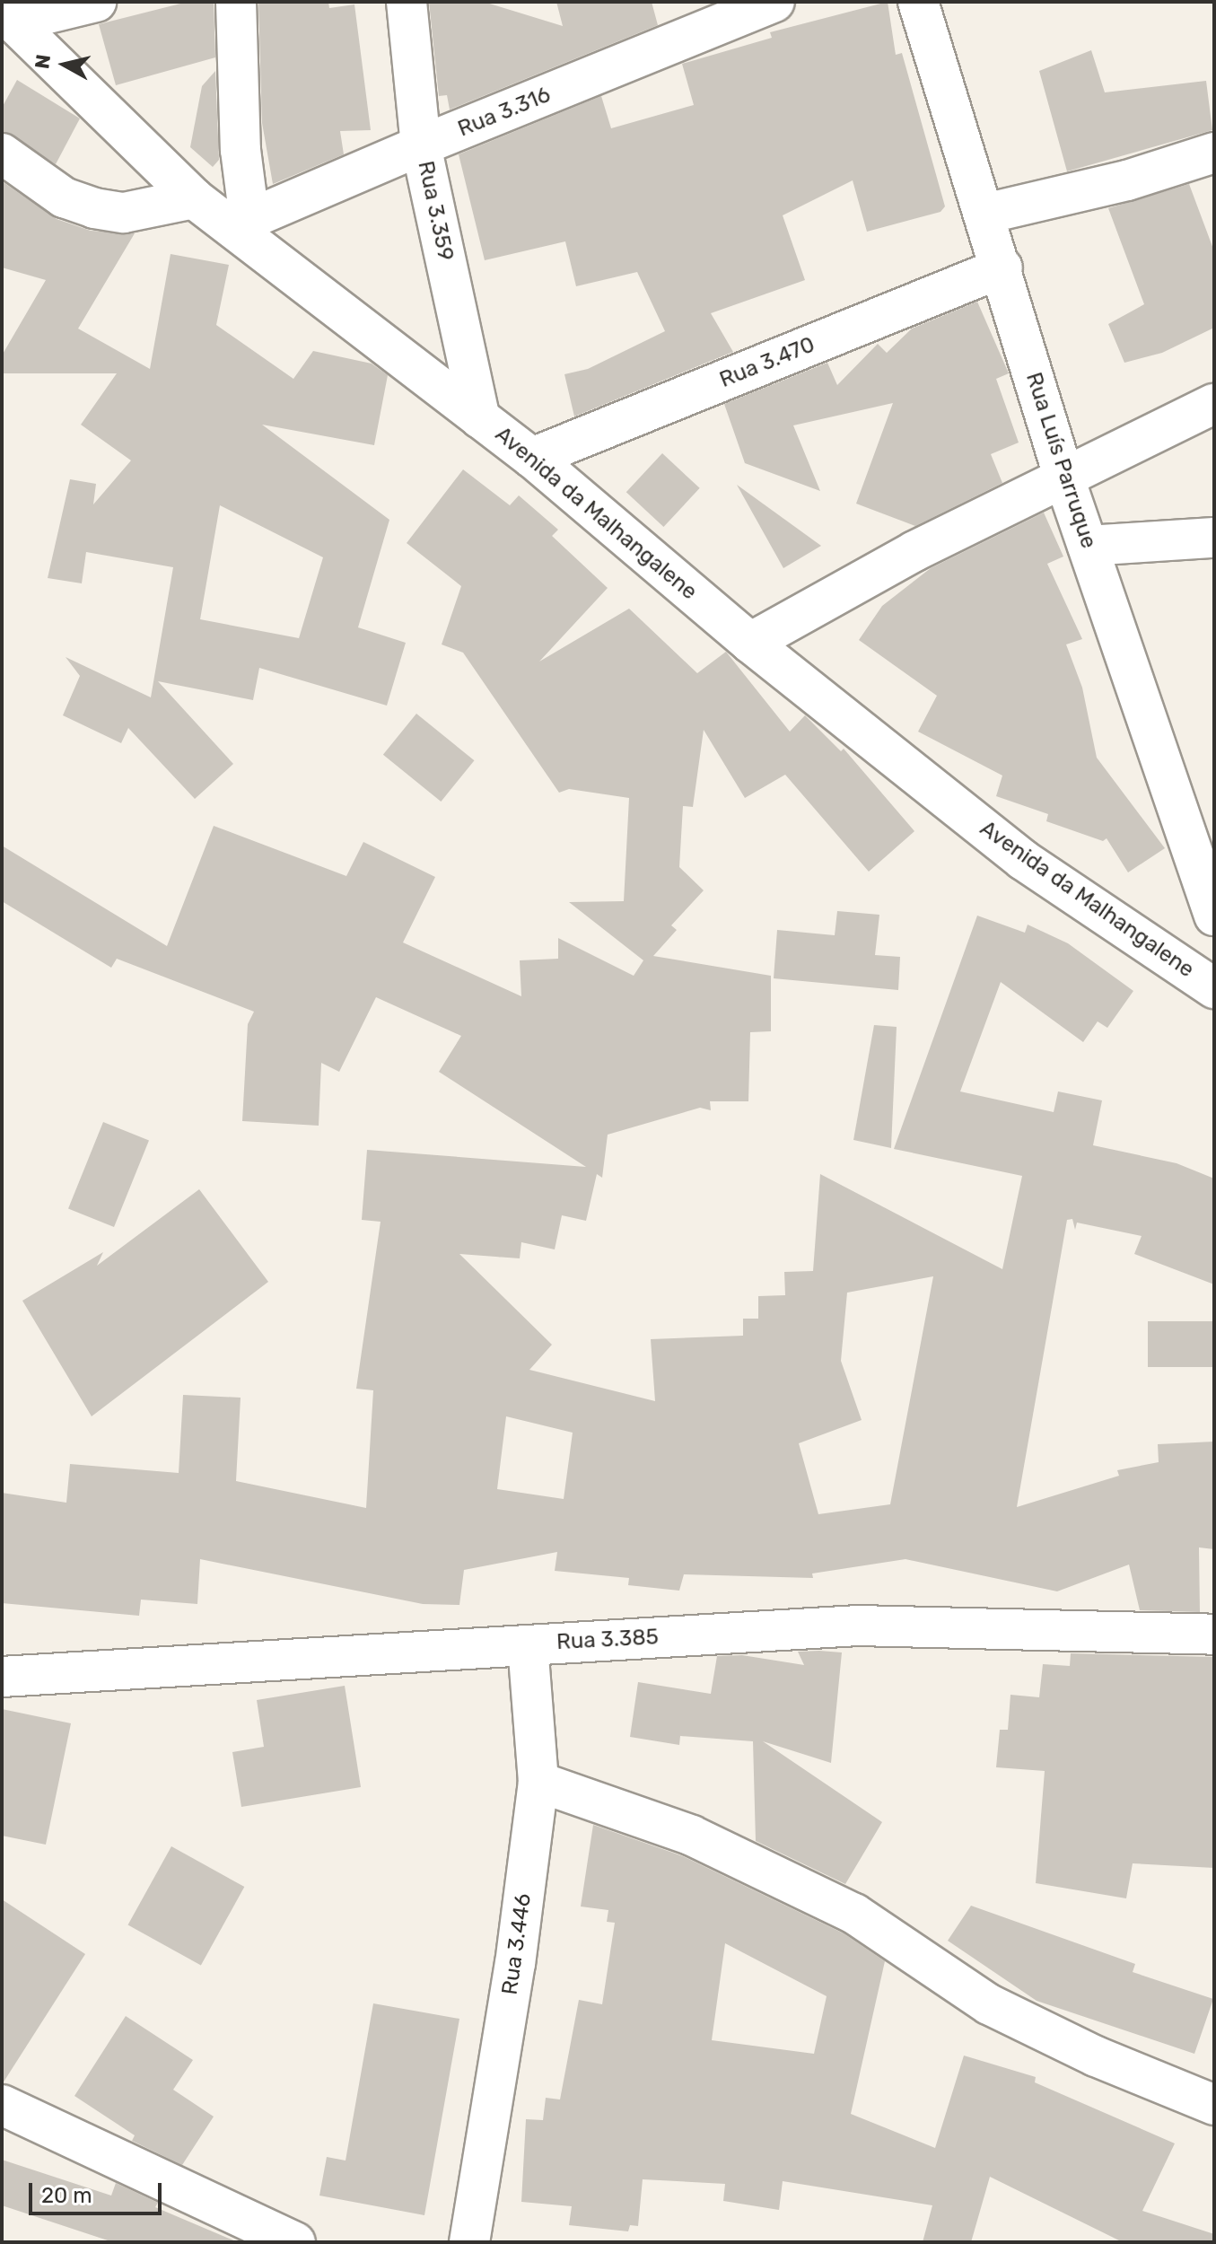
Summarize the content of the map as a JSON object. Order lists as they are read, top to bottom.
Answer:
{
  "streets": {
    "street": [
      "Rua 3.316",
      "Rua 3.359",
      "Rua 3.470",
      "Rua Luís Parruque",
      "Avenida da Malhangalene",
      "Rua 3.385",
      "Rua 3.446"
    ]
  },
  "crossings": [
    ["Rua 3.316", "Rua 3.359"],
    ["Rua 3.316", "Avenida da Malhangalene"],
    ["Rua 3.359", "Avenida da Malhangalene"],
    ["Rua 3.470", "Rua Luís Parruque"],
    ["Rua 3.470", "Avenida da Malhangalene"],
    ["Rua 3.385", "Rua 3.446"]
  ],
  "scale_bar": "20 m",
  "north": "left"
}
